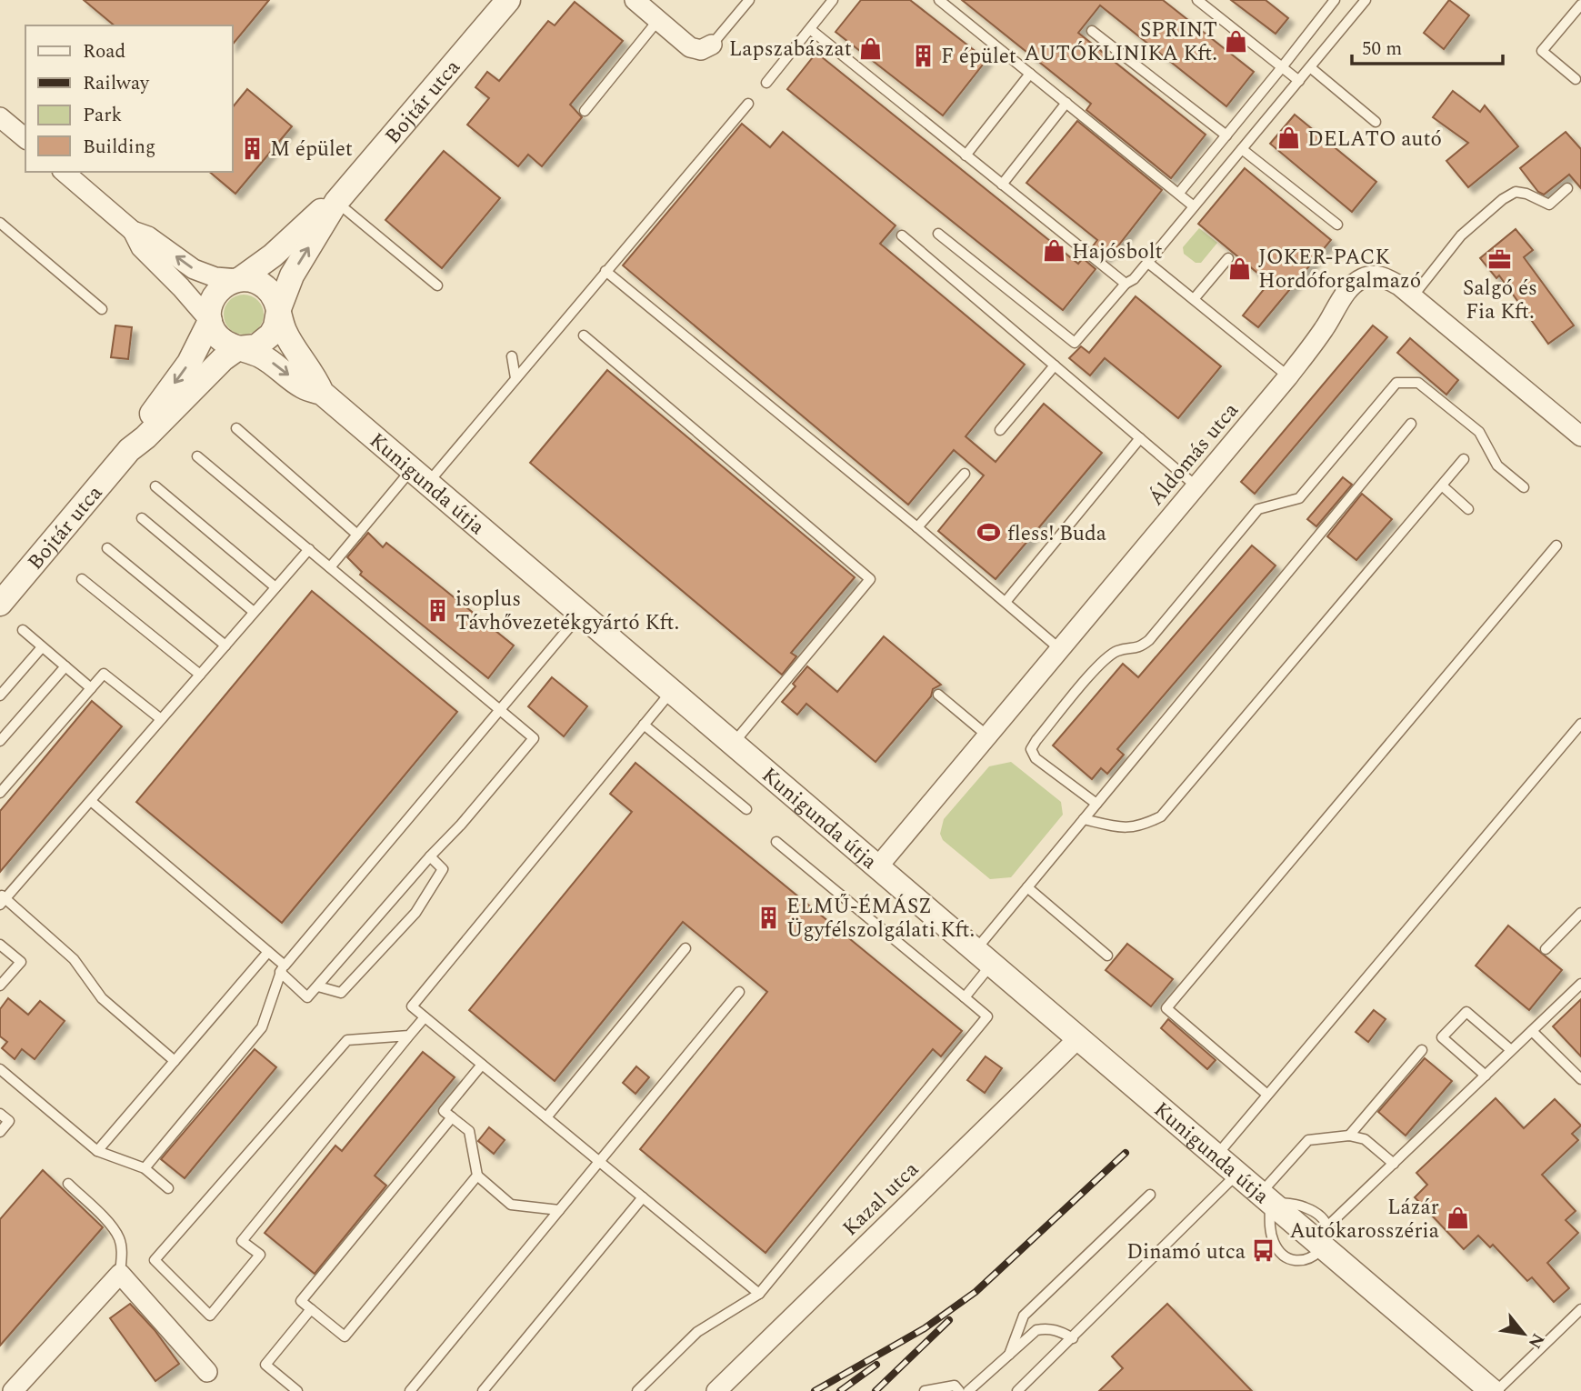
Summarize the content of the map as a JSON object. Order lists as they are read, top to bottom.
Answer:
{
  "streets": {
    "street": [
      "Bojtár utca",
      "Áldomás utca",
      "Kunigunda útja",
      "Kazal utca"
    ]
  },
  "crossings": [
    ["Bojtár utca", "Kunigunda útja"],
    ["Áldomás utca", "Kunigunda útja"],
    ["Kunigunda útja", "Kazal utca"]
  ],
  "places": {
    "shop": [
      "SPRINT AUTÓKLINIKA Kft.",
      "Lapszabászat",
      "DELATO autó",
      "Hajósbolt",
      "JOKER-PACK Hordóforgalmazó",
      "Lázár Autókarosszéria"
    ],
    "building": [
      "F épület",
      "M épület",
      "isoplus Távhővezetékgyártó Kft.",
      "ELMŰ-ÉMÁSZ Ügyfélszolgálati Kft."
    ],
    "office": ["Salgó és Fia Kft."],
    "sports": ["fless! Buda"],
    "bus stop": ["Dinamó utca"]
  },
  "legend": [
    "Road",
    "Railway",
    "Park",
    "Building"
  ],
  "scale_bar": "50 m",
  "north": "bottom right"
}
